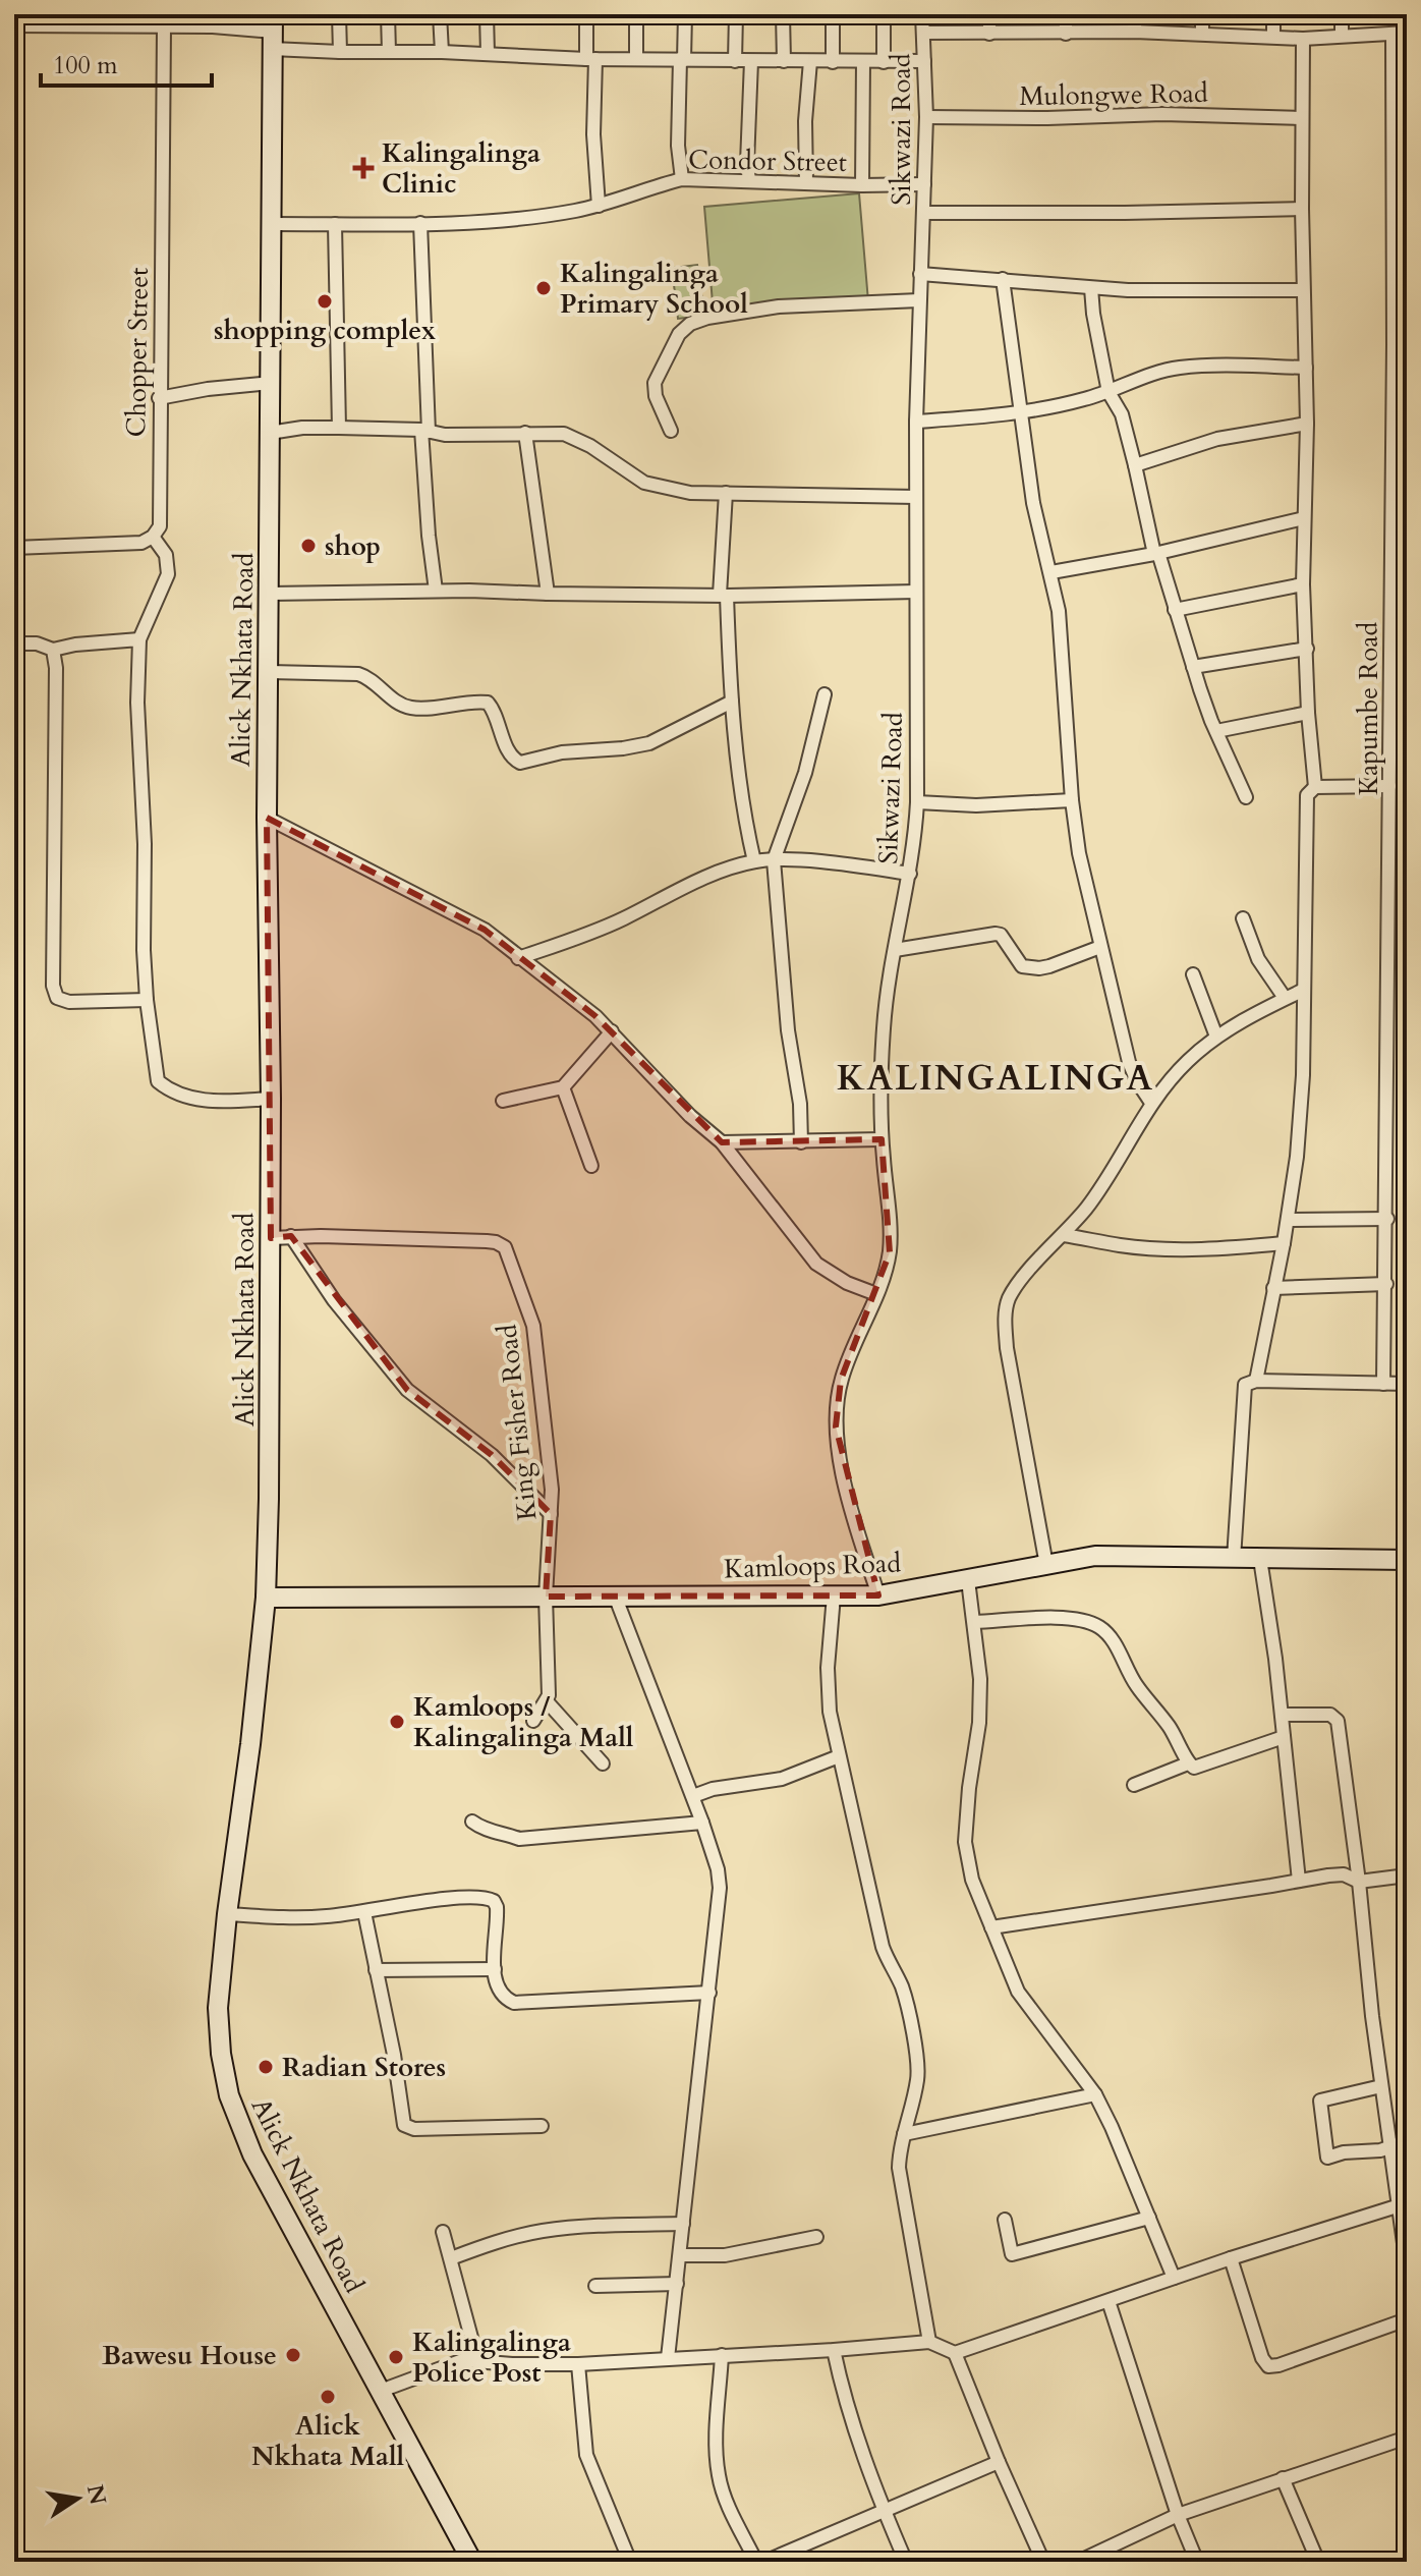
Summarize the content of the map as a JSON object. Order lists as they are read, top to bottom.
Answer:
{
  "streets": {
    "main road": ["Alick Nkhata Road", "Kamloops Road"],
    "street": [
      "Mulongwe Road",
      "Sikwazi Road",
      "Condor Street",
      "Chopper Street",
      "Kapumbe Road",
      "King Fisher Road"
    ]
  },
  "crossings": [
    ["Mulongwe Road", "Sikwazi Road"],
    ["Sikwazi Road", "Condor Street"],
    ["Sikwazi Road", "Kamloops Road"],
    ["Condor Street", "Alick Nkhata Road"],
    ["Alick Nkhata Road", "Kamloops Road"],
    ["King Fisher Road", "Kamloops Road"]
  ],
  "districts": ["KALINGALINGA"],
  "places": {
    "health": ["Kalingalinga Clinic"],
    "other": [
      "Kalingalinga Primary School",
      "shopping complex",
      "shop",
      "Kamloops / Kalingalinga Mall",
      "Radian Stores",
      "Bawesu House",
      "Kalingalinga Police Post",
      "Alick Nkhata Mall"
    ]
  },
  "scale_bar": "100 m",
  "north": "right"
}
